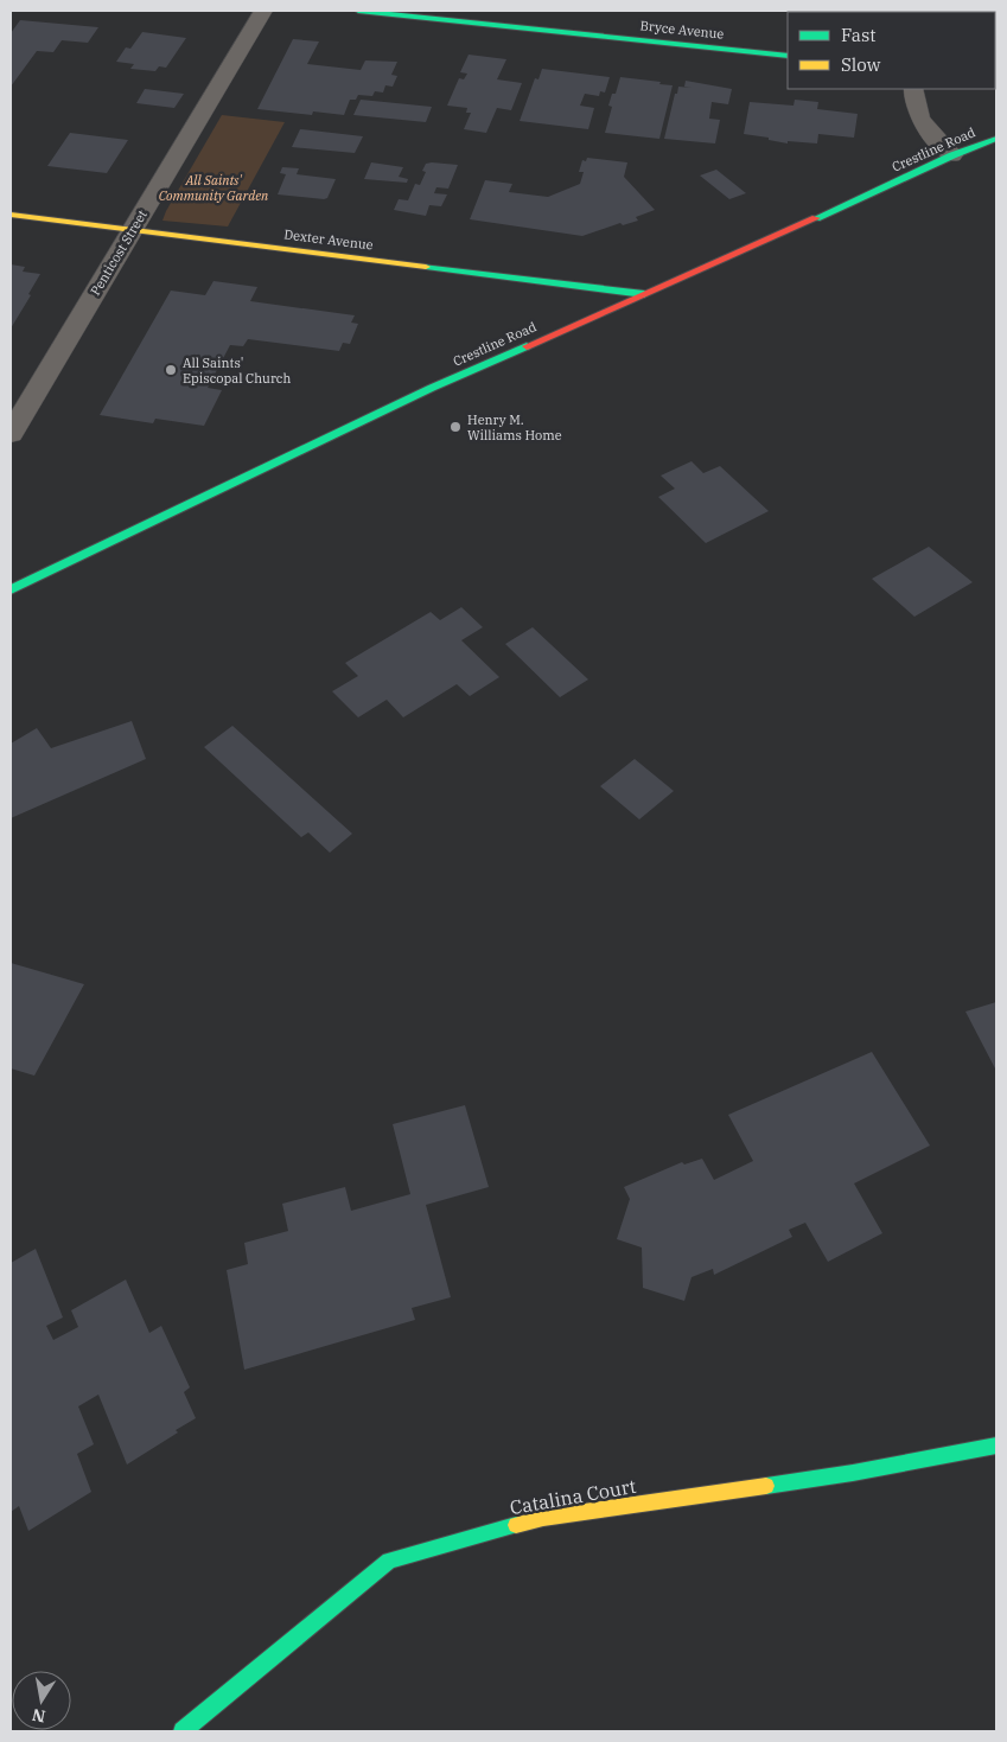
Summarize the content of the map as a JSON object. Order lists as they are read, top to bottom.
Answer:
{
  "streets": {
    "street": [
      "Bryce Avenue",
      "Crestline Road",
      "Dexter Avenue",
      "Penticost Street",
      "Catalina Court"
    ]
  },
  "crossings": [
    ["Crestline Road", "Dexter Avenue"],
    ["Dexter Avenue", "Penticost Street"]
  ],
  "parks": ["All Saints' Community Garden"],
  "places": ["All Saints' Episcopal Church", "Henry M. Williams Home"],
  "legend": ["Fast", "Slow"],
  "north": "bottom"
}
